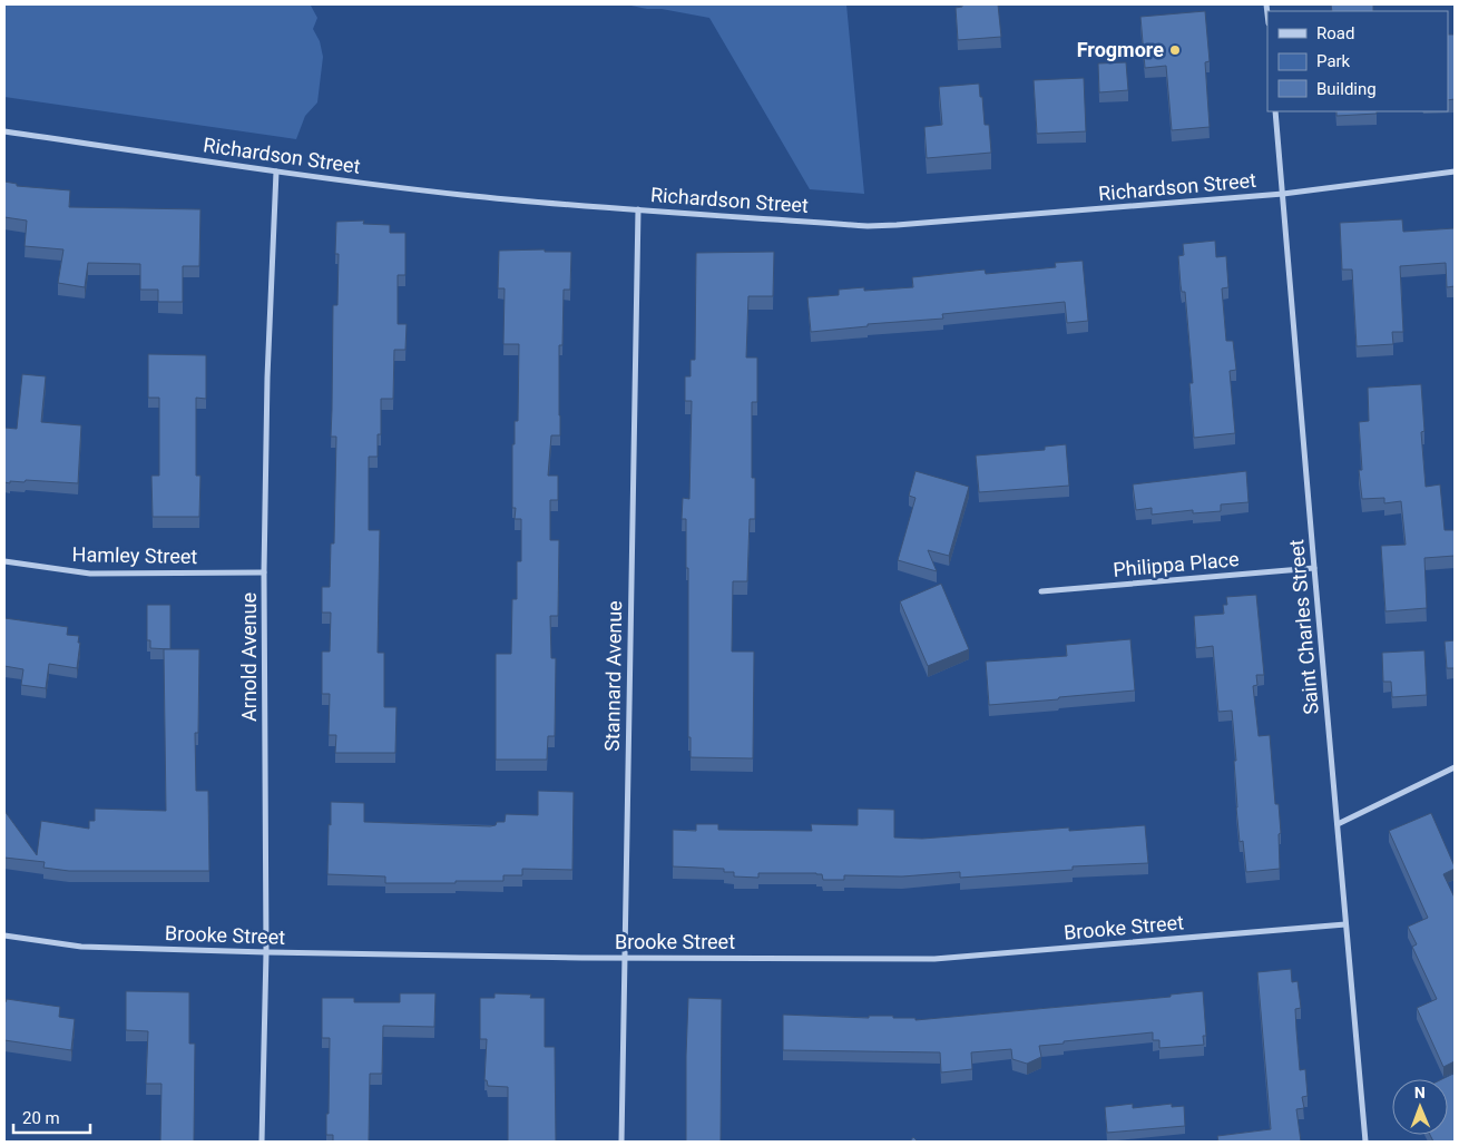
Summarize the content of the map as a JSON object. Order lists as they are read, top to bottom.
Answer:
{
  "streets": {
    "street": [
      "Richardson Street",
      "Hamley Street",
      "Philippa Place",
      "Saint Charles Street",
      "Arnold Avenue",
      "Stannard Avenue",
      "Brooke Street"
    ]
  },
  "crossings": [
    ["Richardson Street", "Saint Charles Street"],
    ["Richardson Street", "Arnold Avenue"],
    ["Richardson Street", "Stannard Avenue"],
    ["Hamley Street", "Arnold Avenue"],
    ["Philippa Place", "Saint Charles Street"],
    ["Saint Charles Street", "Brooke Street"],
    ["Arnold Avenue", "Brooke Street"],
    ["Stannard Avenue", "Brooke Street"]
  ],
  "places": ["Frogmore"],
  "legend": ["Road", "Park", "Building"],
  "scale_bar": "20 m",
  "north": "top"
}
